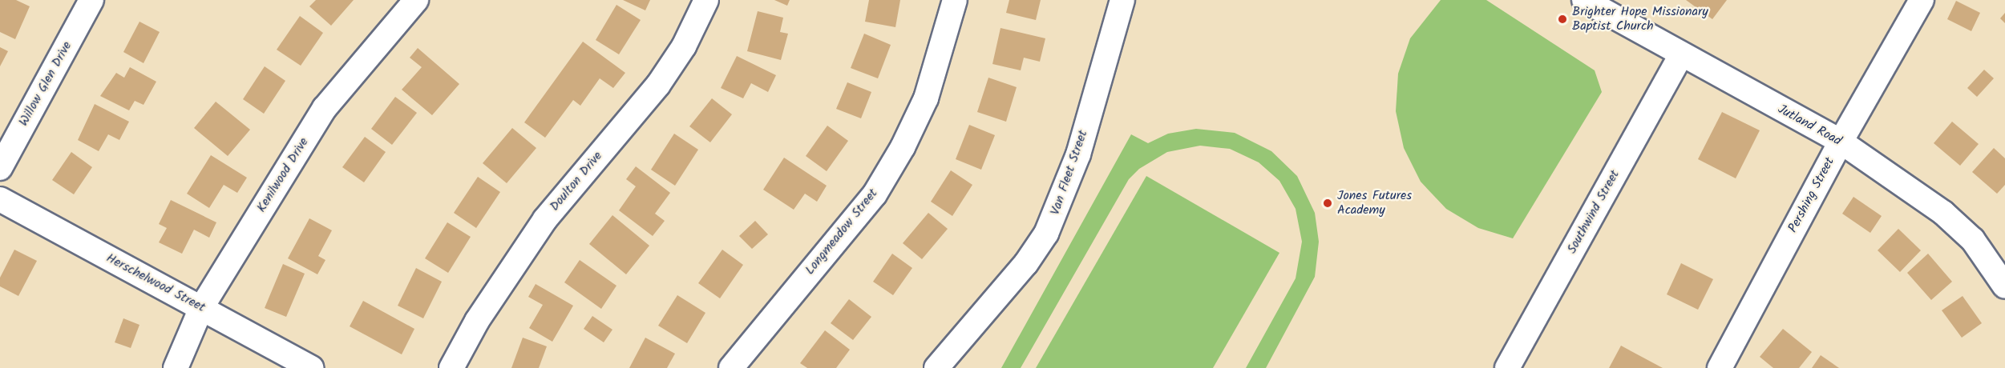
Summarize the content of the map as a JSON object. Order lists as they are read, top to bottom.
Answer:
{
  "streets": {
    "street": [
      "Willow Glen Drive",
      "Jutland Road",
      "Van Fleet Street",
      "Kenilwood Drive",
      "Doulton Drive",
      "Pershing Street",
      "Southwind Street",
      "Longmeadow Street",
      "Herschelwood Street"
    ]
  },
  "crossings": [
    ["Jutland Road", "Pershing Street"],
    ["Jutland Road", "Southwind Street"],
    ["Kenilwood Drive", "Herschelwood Street"]
  ],
  "places": ["Brighter Hope Missionary Baptist Church", "Jones Futures Academy"]
}
